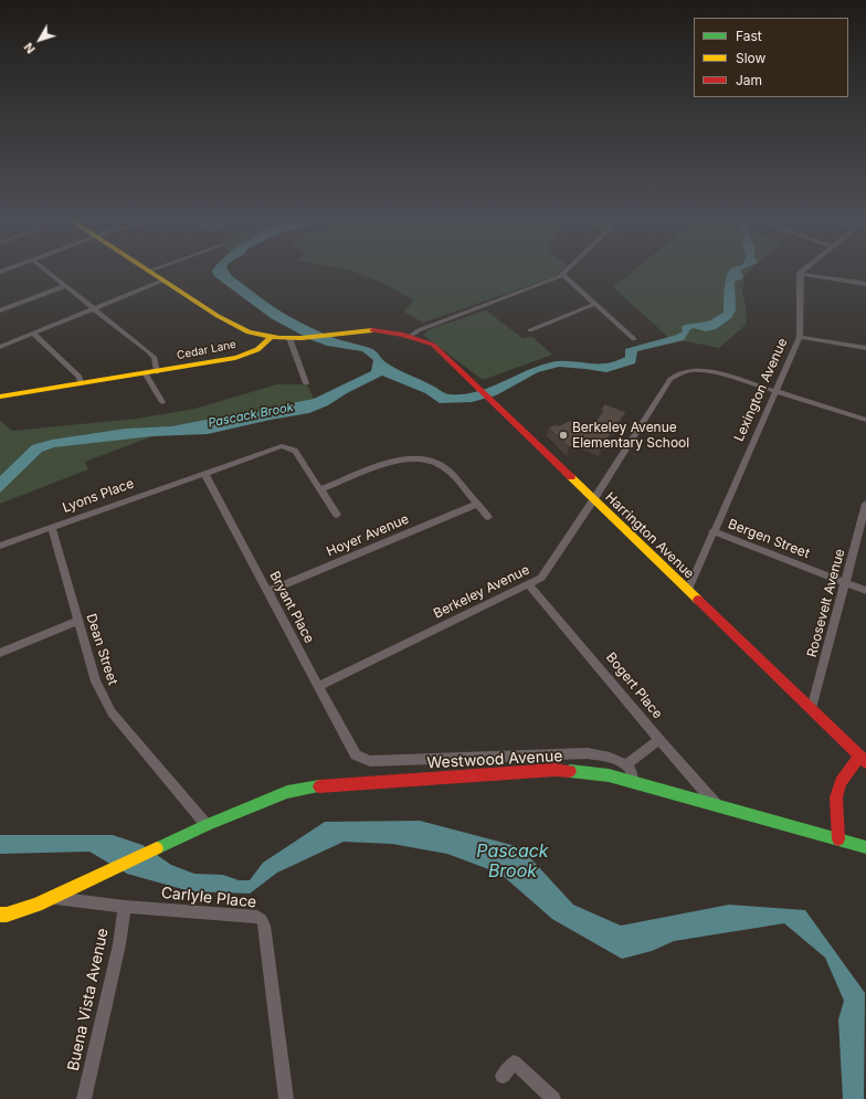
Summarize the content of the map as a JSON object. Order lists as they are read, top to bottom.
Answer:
{
  "streets": {
    "street": [
      "Cedar Lane",
      "Lexington Avenue",
      "Lyons Place",
      "Hoyer Avenue",
      "Harrington Avenue",
      "Bergen Street",
      "Berkeley Avenue",
      "Roosevelt Avenue",
      "Bryant Place",
      "Dean Street",
      "Bogert Place",
      "Westwood Avenue",
      "Carlyle Place",
      "Buena Vista Avenue"
    ]
  },
  "crossings": [
    ["Lexington Avenue", "Harrington Avenue"],
    ["Lexington Avenue", "Bergen Street"],
    ["Lexington Avenue", "Berkeley Avenue"],
    ["Lyons Place", "Bryant Place"],
    ["Lyons Place", "Dean Street"],
    ["Hoyer Avenue", "Bryant Place"],
    ["Harrington Avenue", "Berkeley Avenue"],
    ["Harrington Avenue", "Roosevelt Avenue"],
    ["Bergen Street", "Roosevelt Avenue"],
    ["Berkeley Avenue", "Bryant Place"],
    ["Berkeley Avenue", "Bogert Place"],
    ["Dean Street", "Westwood Avenue"],
    ["Bogert Place", "Westwood Avenue"],
    ["Westwood Avenue", "Carlyle Place"],
    ["Carlyle Place", "Buena Vista Avenue"]
  ],
  "water": ["Pascack Brook"],
  "places": ["Berkeley Avenue Elementary School"],
  "legend": ["Fast", "Slow", "Jam"],
  "north": "bottom left"
}
